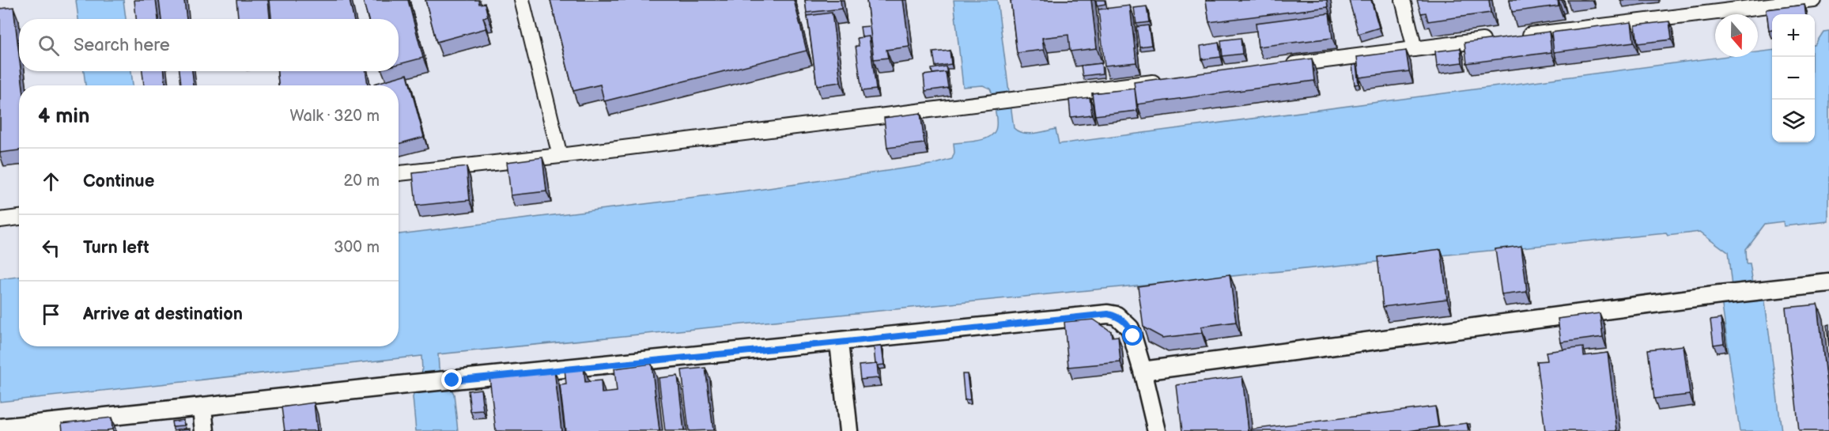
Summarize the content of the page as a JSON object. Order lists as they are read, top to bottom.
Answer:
{
  "north": "bottom",
  "page": {
    "map_buttons": ["+", "−"],
    "search": "Search here",
    "heading": ["4 min", "Walk · 320 m"],
    "list": [
      ["Continue", "20 m"],
      ["Turn left", "300 m"],
      "Arrive at destination"
    ]
  }
}
